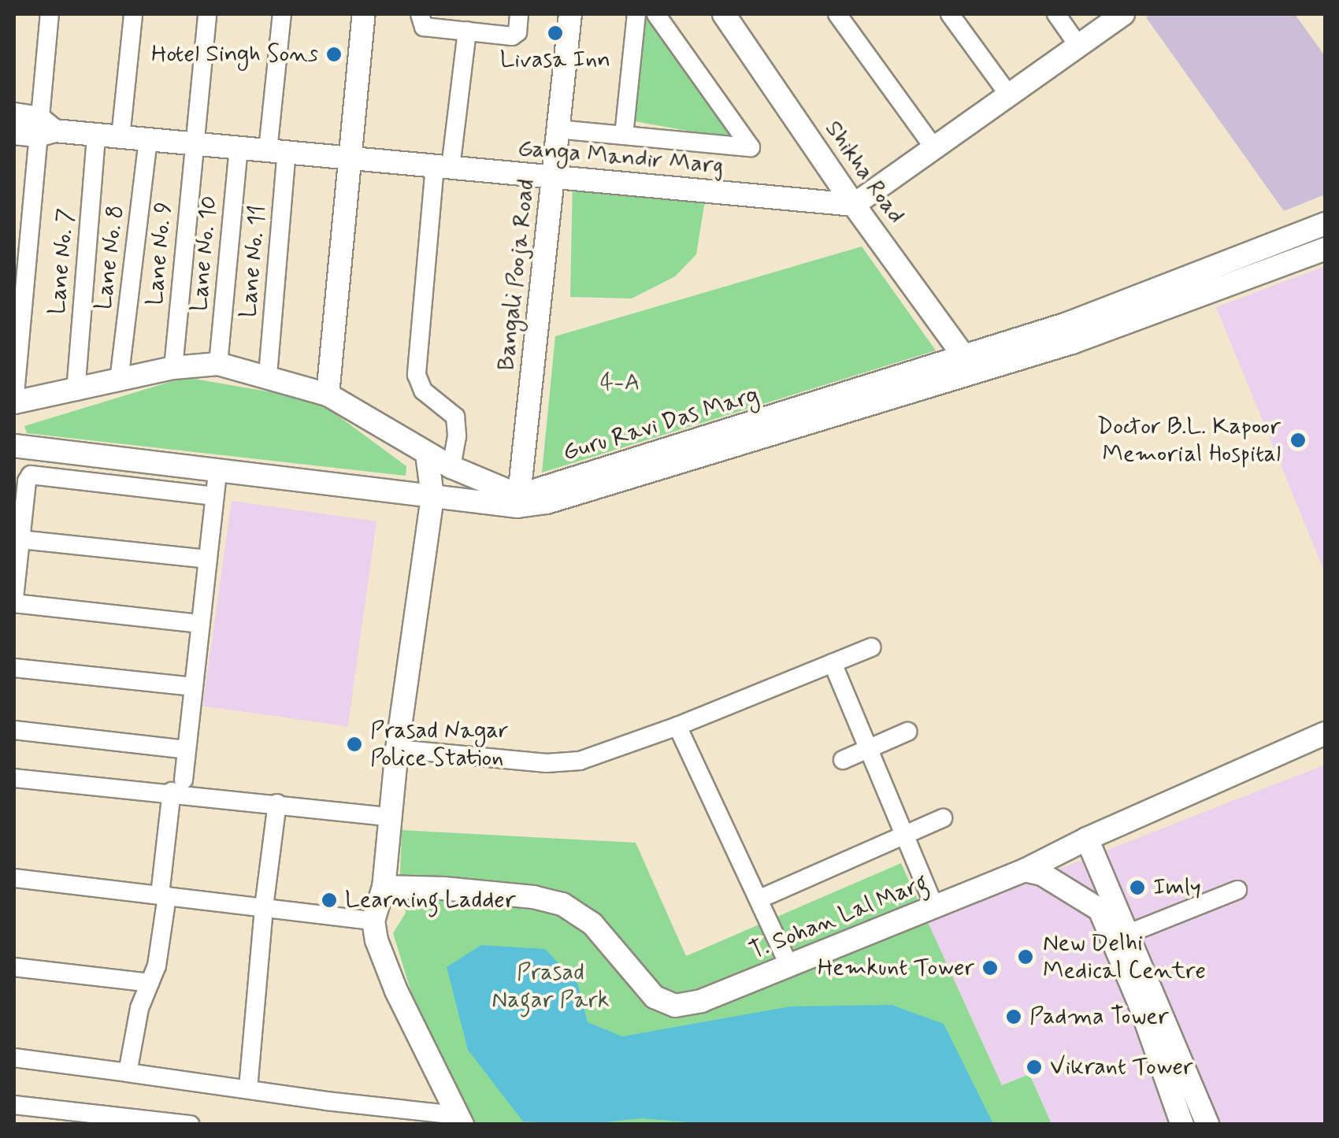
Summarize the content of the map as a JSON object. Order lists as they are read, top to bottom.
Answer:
{
  "streets": {
    "street": [
      "Ganga Mandir Marg",
      "Shikha Road",
      "Lane No. 9",
      "Lane No. 10",
      "Lane No. 8",
      "Lane No. 7",
      "Lane No. 11",
      "Bangali Pooja Road",
      "Guru Ravi Das Marg",
      "T. Sohan Lal Marg"
    ]
  },
  "crossings": [
    ["Ganga Mandir Marg", "Shikha Road"],
    ["Ganga Mandir Marg", "Lane No. 9"],
    ["Ganga Mandir Marg", "Lane No. 10"],
    ["Ganga Mandir Marg", "Lane No. 8"],
    ["Ganga Mandir Marg", "Lane No. 7"],
    ["Ganga Mandir Marg", "Lane No. 11"],
    ["Ganga Mandir Marg", "Bangali Pooja Road"],
    ["Shikha Road", "Guru Ravi Das Marg"],
    ["Bangali Pooja Road", "Guru Ravi Das Marg"]
  ],
  "parks": ["4-A", "Prasad Nagar Park"],
  "places": [
    "Livasa Inn",
    "Hotel Singh Sons",
    "Doctor B.L. Kapoor Memorial Hospital",
    "Prasad Nagar Police Station",
    "Imly",
    "Learning Ladder",
    "New Delhi Medical Centre",
    "Hemkunt Tower",
    "Padma Tower",
    "Vikrant Tower"
  ]
}
